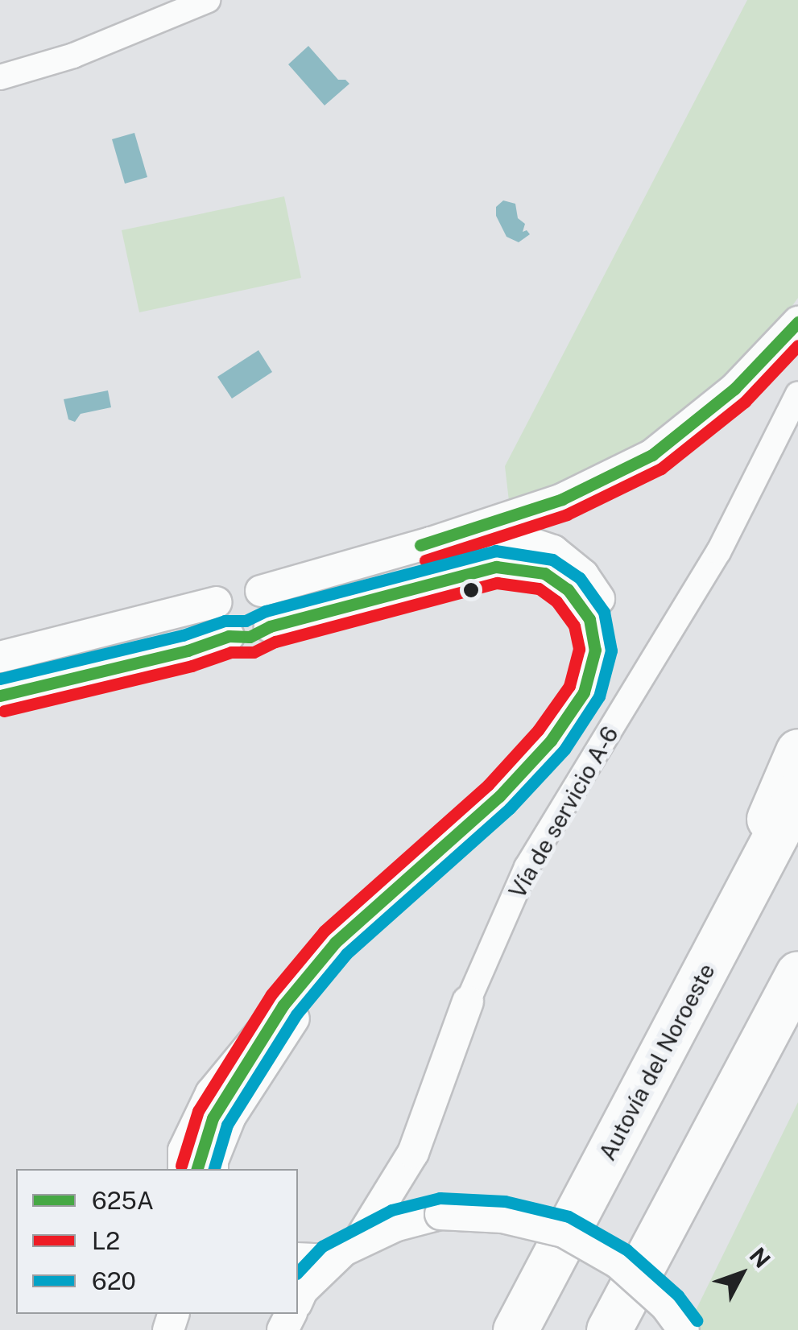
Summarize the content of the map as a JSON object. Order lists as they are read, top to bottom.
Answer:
{
  "streets": {
    "highway": ["Autovía del Noroeste"],
    "street": ["Vía de servicio A-6"]
  },
  "lines": ["transit line 625A", "transit line L2", "transit line 620"],
  "legend": ["625A", "L2", "620"],
  "north": "top right"
}
